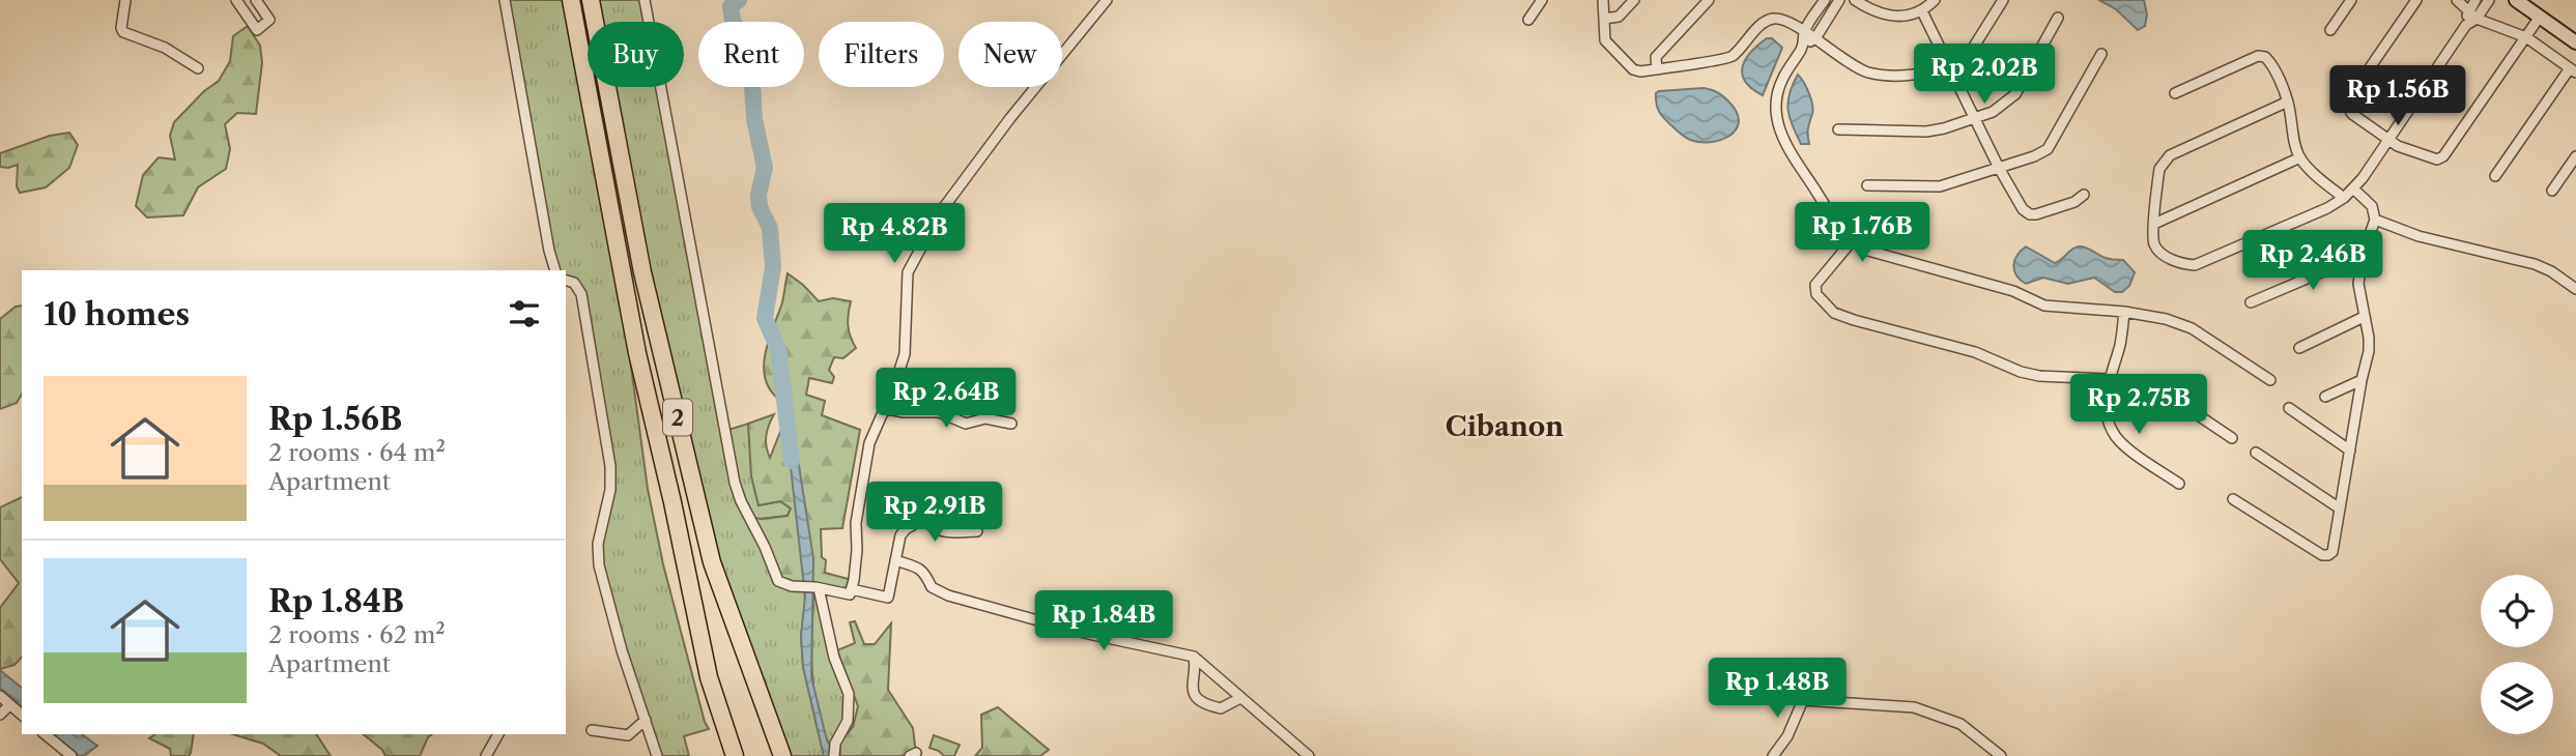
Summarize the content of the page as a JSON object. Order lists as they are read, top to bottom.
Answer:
{
  "streets": {
    "highway": ["2"]
  },
  "districts": ["Cibanon"],
  "page": {
    "chip": [
      "Buy",
      "Rent",
      "Filters",
      "New"
    ],
    "price": [
      "Rp 2.02B",
      "Rp 1.56B",
      "Rp 1.76B",
      "Rp 4.82B",
      "Rp 2.46B",
      "Rp 2.64B",
      "Rp 2.75B",
      "Rp 2.91B",
      "Rp 1.84B",
      "Rp 1.48B"
    ],
    "heading": "10 homes",
    "list": [
      {
        "name": "Rp 1.56B",
        "note": "2 rooms · 64 m² · Apartment"
      },
      {
        "name": "Rp 1.84B",
        "note": "2 rooms · 62 m² · Apartment"
      }
    ]
  }
}
